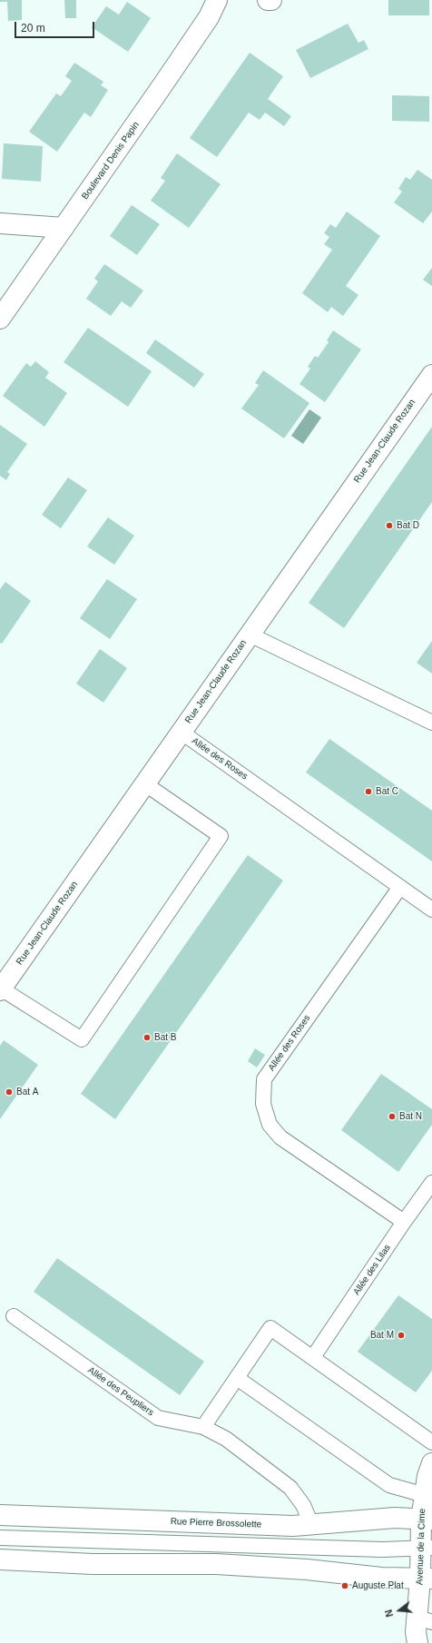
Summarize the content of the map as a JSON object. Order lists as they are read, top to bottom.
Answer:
{
  "streets": {
    "street": [
      "Boulevard Denis Papin",
      "Rue Jean-Claude Rozan",
      "Rue Pierre Brossolette",
      "Avenue de la Cime"
    ],
    "lane": ["Allée des Roses", "Allée des Lilas", "Allée des Peupliers"]
  },
  "crossings": [
    ["Rue Jean-Claude Rozan", "Allée des Roses"],
    ["Allée des Roses", "Allée des Lilas"],
    ["Allée des Peupliers", "Rue Pierre Brossolette"],
    ["Rue Pierre Brossolette", "Avenue de la Cime"]
  ],
  "places": [
    "Bat D",
    "Bat C",
    "Bat B",
    "Bat A",
    "Bat N",
    "Bat M",
    "Auguste Plat"
  ],
  "scale_bar": "20 m",
  "north": "left"
}
